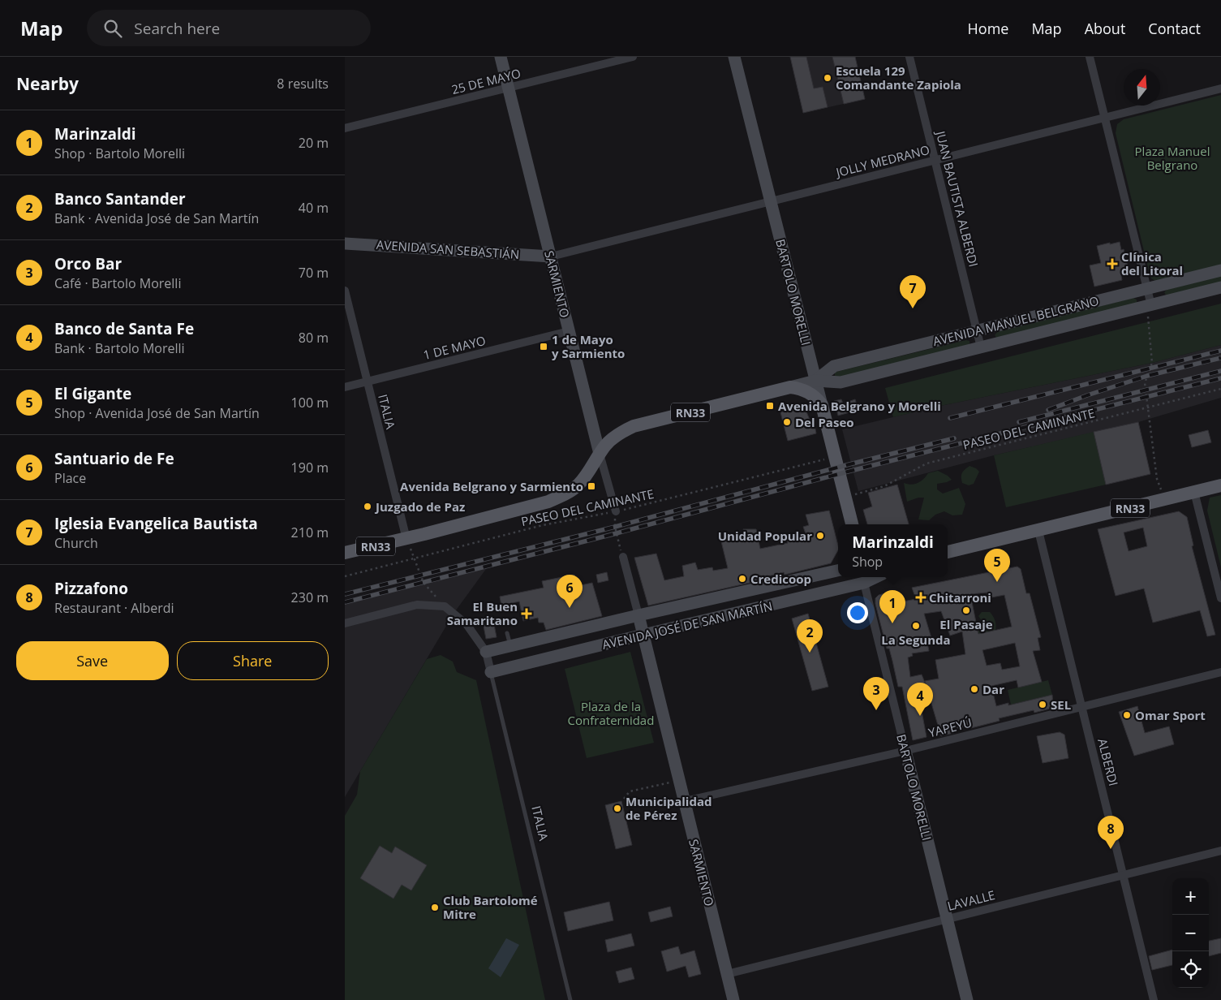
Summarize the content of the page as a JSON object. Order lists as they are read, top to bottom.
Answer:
{
  "streets": {
    "main road": ["BARTOLO MORELLI", "AVENIDA MANUEL BELGRANO", "RN33"],
    "street": [
      "25 DE MAYO",
      "JOLLY MEDRANO",
      "JUAN BAUTISTA ALBERDI",
      "AVENIDA SAN SEBASTIÁN",
      "SARMIENTO",
      "1 DE MAYO",
      "ITALIA",
      "AVENIDA JOSÉ DE SAN MARTÍN",
      "YAPEYÚ",
      "ALBERDI",
      "LAVALLE"
    ],
    "path": ["PASEO DEL CAMINANTE"]
  },
  "crossings": [
    ["25 DE MAYO", "SARMIENTO"],
    ["JOLLY MEDRANO", "JUAN BAUTISTA ALBERDI"],
    ["JOLLY MEDRANO", "AVENIDA SAN SEBASTIÁN"],
    ["JOLLY MEDRANO", "SARMIENTO"],
    ["JOLLY MEDRANO", "BARTOLO MORELLI"],
    ["JUAN BAUTISTA ALBERDI", "AVENIDA MANUEL BELGRANO"],
    ["AVENIDA SAN SEBASTIÁN", "SARMIENTO"],
    ["SARMIENTO", "AVENIDA MANUEL BELGRANO"],
    ["SARMIENTO", "1 DE MAYO"],
    ["SARMIENTO", "PASEO DEL CAMINANTE"],
    ["SARMIENTO", "AVENIDA JOSÉ DE SAN MARTÍN"],
    ["SARMIENTO", "YAPEYÚ"],
    ["SARMIENTO", "LAVALLE"],
    ["BARTOLO MORELLI", "AVENIDA MANUEL BELGRANO"],
    ["BARTOLO MORELLI", "PASEO DEL CAMINANTE"],
    ["BARTOLO MORELLI", "AVENIDA JOSÉ DE SAN MARTÍN"],
    ["BARTOLO MORELLI", "YAPEYÚ"],
    ["BARTOLO MORELLI", "LAVALLE"],
    ["AVENIDA MANUEL BELGRANO", "ITALIA"],
    ["1 DE MAYO", "ITALIA"],
    ["ITALIA", "AVENIDA JOSÉ DE SAN MARTÍN"],
    ["RN33", "ALBERDI"],
    ["YAPEYÚ", "ALBERDI"],
    ["ALBERDI", "LAVALLE"]
  ],
  "parks": ["Plaza Manuel Belgrano", "Plaza de la Confraternidad"],
  "places": {
    "other": [
      "Escuela 129 Comandante Zapiola",
      "Del Paseo",
      "Juzgado de Paz",
      "Unidad Popular",
      "Credicoop",
      "El Pasaje",
      "La Segunda",
      "Dar",
      "SEL",
      "Omar Sport",
      "Municipalidad de Pérez",
      "Club Bartolomé Mitre"
    ],
    "health": ["Clínica del Litoral", "Chitarroni", "El Buen Samaritano"],
    "transit": ["1 de Mayo y Sarmiento", "Avenida Belgrano y Morelli", "Avenida Belgrano y Sarmiento"]
  },
  "north": "top",
  "page": {
    "header": "Map",
    "search": "Search here",
    "nav": [
      "Home",
      "Map",
      "About",
      "Contact"
    ],
    "heading": ["Nearby", "8 results"],
    "list": [
      {
        "mark": "1",
        "name": "Marinzaldi",
        "note": "Shop · Bartolo Morelli",
        "value": "20 m"
      },
      {
        "mark": "2",
        "name": "Banco Santander",
        "note": "Bank · Avenida José de San Martín",
        "value": "40 m"
      },
      {
        "mark": "3",
        "name": "Orco Bar",
        "note": "Café · Bartolo Morelli",
        "value": "70 m"
      },
      {
        "mark": "4",
        "name": "Banco de Santa Fe",
        "note": "Bank · Bartolo Morelli",
        "value": "80 m"
      },
      {
        "mark": "5",
        "name": "El Gigante",
        "note": "Shop · Avenida José de San Martín",
        "value": "100 m"
      },
      {
        "mark": "6",
        "name": "Santuario de Fe",
        "note": "Place",
        "value": "190 m"
      },
      {
        "mark": "7",
        "name": "Iglesia Evangelica Bautista",
        "note": "Church",
        "value": "210 m"
      },
      {
        "mark": "8",
        "name": "Pizzafono",
        "note": "Restaurant · Alberdi",
        "value": "230 m"
      }
    ],
    "pins": [
      "7",
      "5",
      "6",
      "1",
      "2",
      "3",
      "4",
      "8"
    ],
    "popup": ["Marinzaldi", "Shop"],
    "buttons": ["Save", "Share"],
    "map_buttons": ["+", "−"]
  }
}
